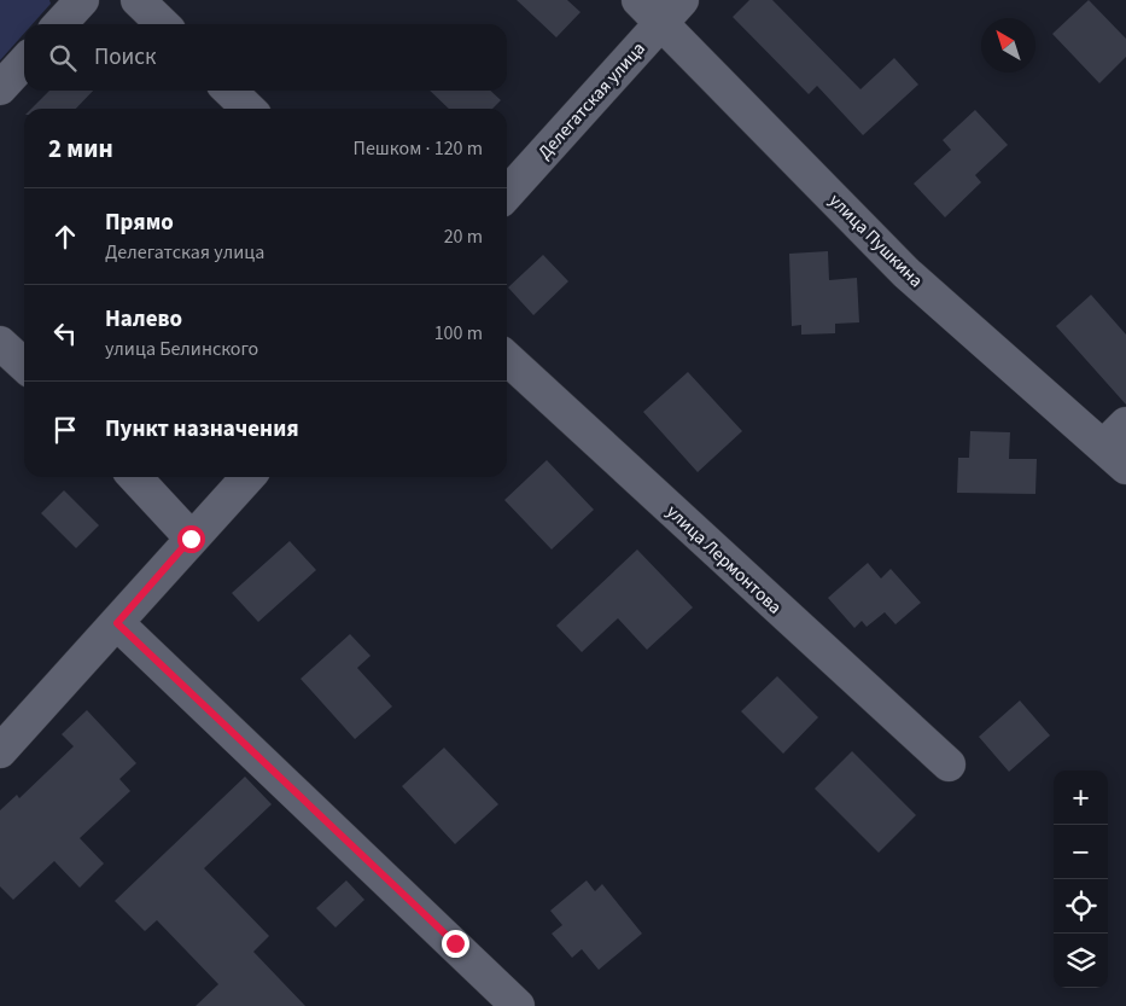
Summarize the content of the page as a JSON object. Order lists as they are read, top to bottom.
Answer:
{
  "streets": {
    "street": ["Делегатская улица", "улица Пушкина", "улица Лермонтова"]
  },
  "crossings": [
    ["Делегатская улица", "улица Пушкина"]
  ],
  "north": "top left",
  "page": {
    "search": "Поиск",
    "heading": ["2 мин", "Пешком · 120 m"],
    "list": [
      ["Прямо", "Делегатская улица", "20 m"],
      ["Налево", "улица Белинского", "100 m"],
      "Пункт назначения"
    ],
    "map_buttons": ["+", "−"]
  }
}
